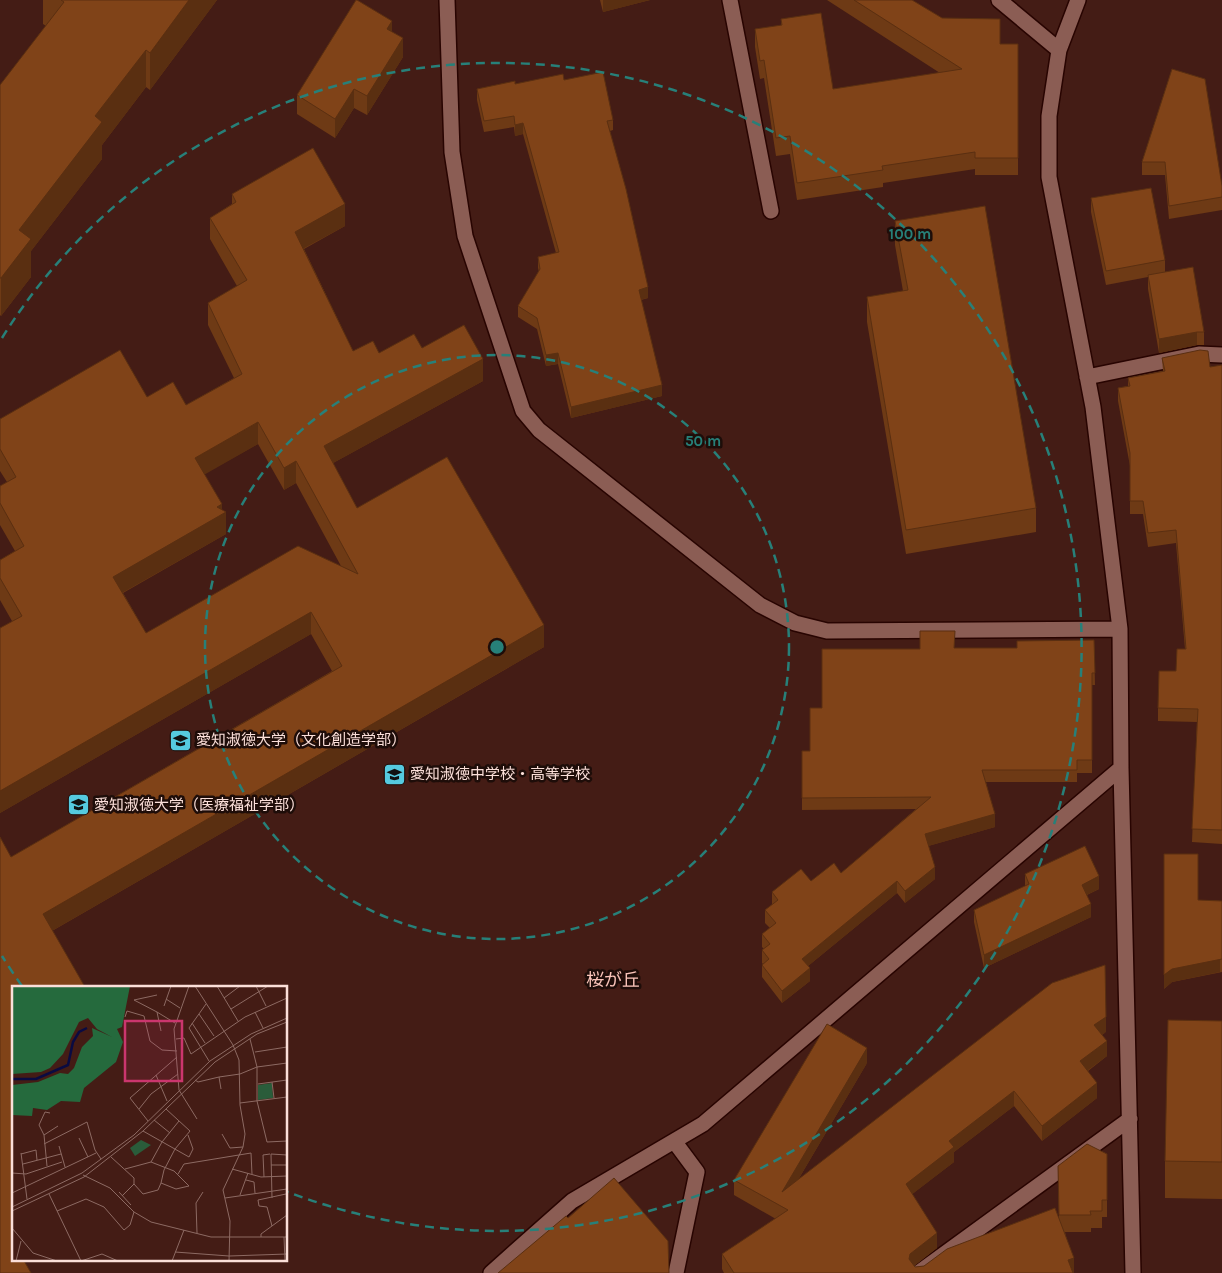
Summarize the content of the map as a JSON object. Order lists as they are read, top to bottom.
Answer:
{
  "districts": ["桜が丘"],
  "places": {
    "school or university": ["愛知淑徳大学（文化創造学部）", "愛知淑徳中学校・高等学校", "愛知淑徳大学（医療福祉学部）"]
  },
  "rings": ["100 m", "50 m"]
}
